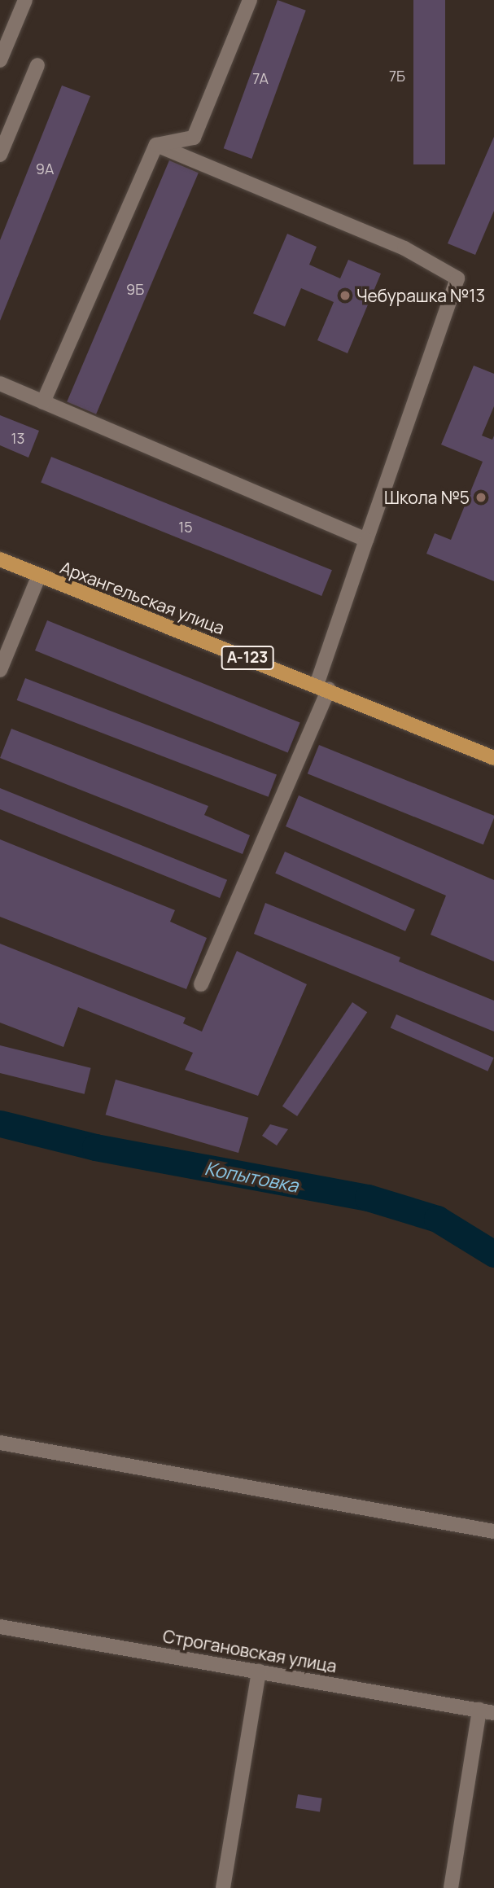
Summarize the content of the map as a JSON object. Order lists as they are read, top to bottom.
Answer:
{
  "streets": {
    "main road": ["Архангельская улица", "А-123"],
    "street": ["Строгановская улица"]
  },
  "water": ["Копытовка"],
  "places": ["Чебурашка №13", "Школа №5"],
  "house_numbers": [
    "7Б",
    "7А",
    "9А",
    "9Б",
    "13",
    "15"
  ]
}
